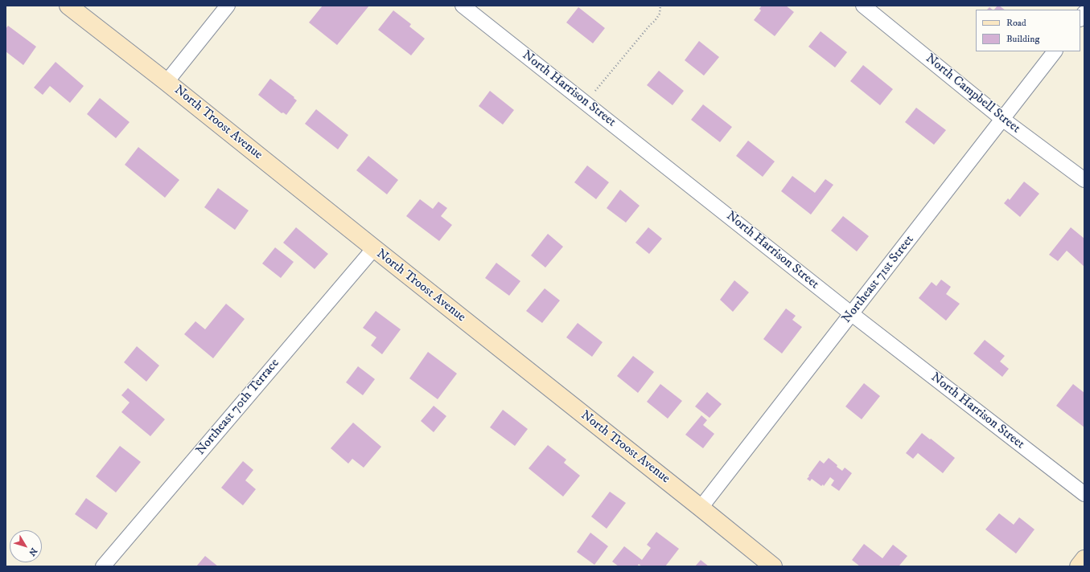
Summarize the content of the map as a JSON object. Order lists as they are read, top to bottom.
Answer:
{
  "streets": {
    "street": [
      "North Harrison Street",
      "North Campbell Street",
      "North Troost Avenue",
      "Northeast 71st Street",
      "Northeast 70th Terrace"
    ]
  },
  "crossings": [
    ["North Harrison Street", "Northeast 71st Street"],
    ["North Campbell Street", "Northeast 71st Street"],
    ["North Troost Avenue", "Northeast 71st Street"],
    ["North Troost Avenue", "Northeast 70th Terrace"]
  ],
  "legend": ["Road", "Building"],
  "north": "bottom right"
}
